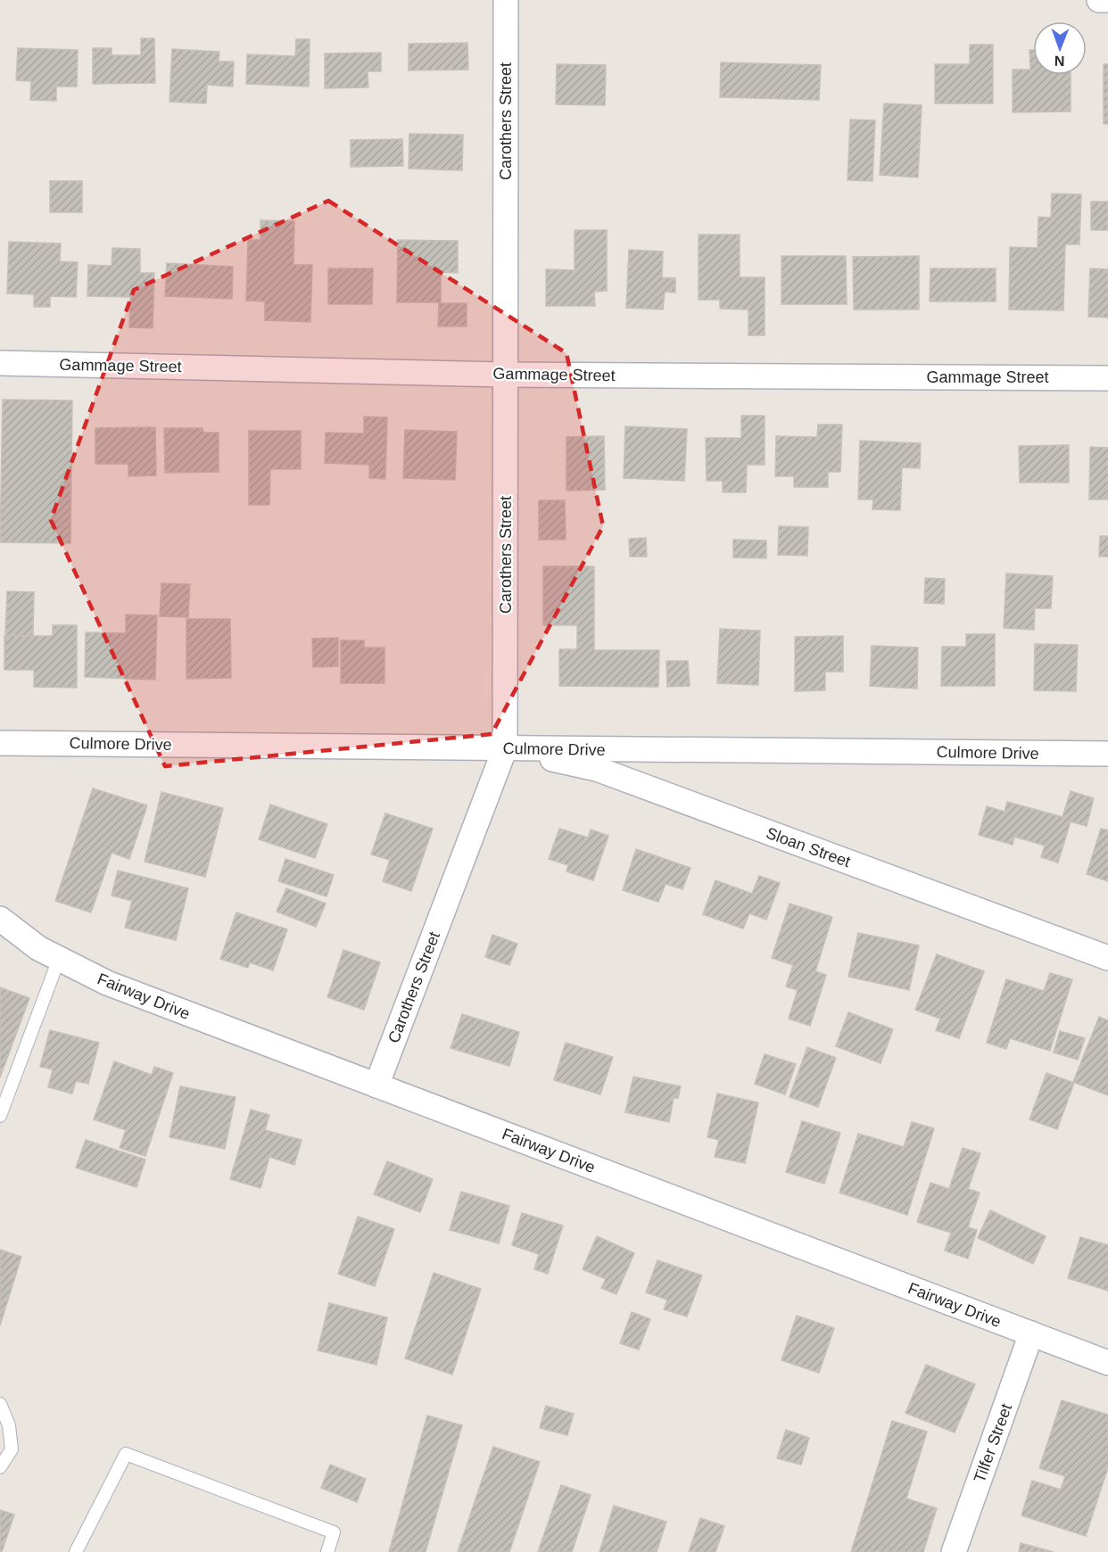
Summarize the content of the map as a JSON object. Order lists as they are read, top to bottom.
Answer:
{
  "streets": {
    "street": [
      "Carothers Street",
      "Gammage Street",
      "Culmore Drive",
      "Sloan Street",
      "Fairway Drive",
      "Tilfer Street"
    ]
  },
  "crossings": [
    ["Carothers Street", "Gammage Street"],
    ["Carothers Street", "Culmore Drive"],
    ["Carothers Street", "Sloan Street"],
    ["Carothers Street", "Fairway Drive"],
    ["Culmore Drive", "Sloan Street"],
    ["Fairway Drive", "Tilfer Street"]
  ],
  "north": "bottom"
}
